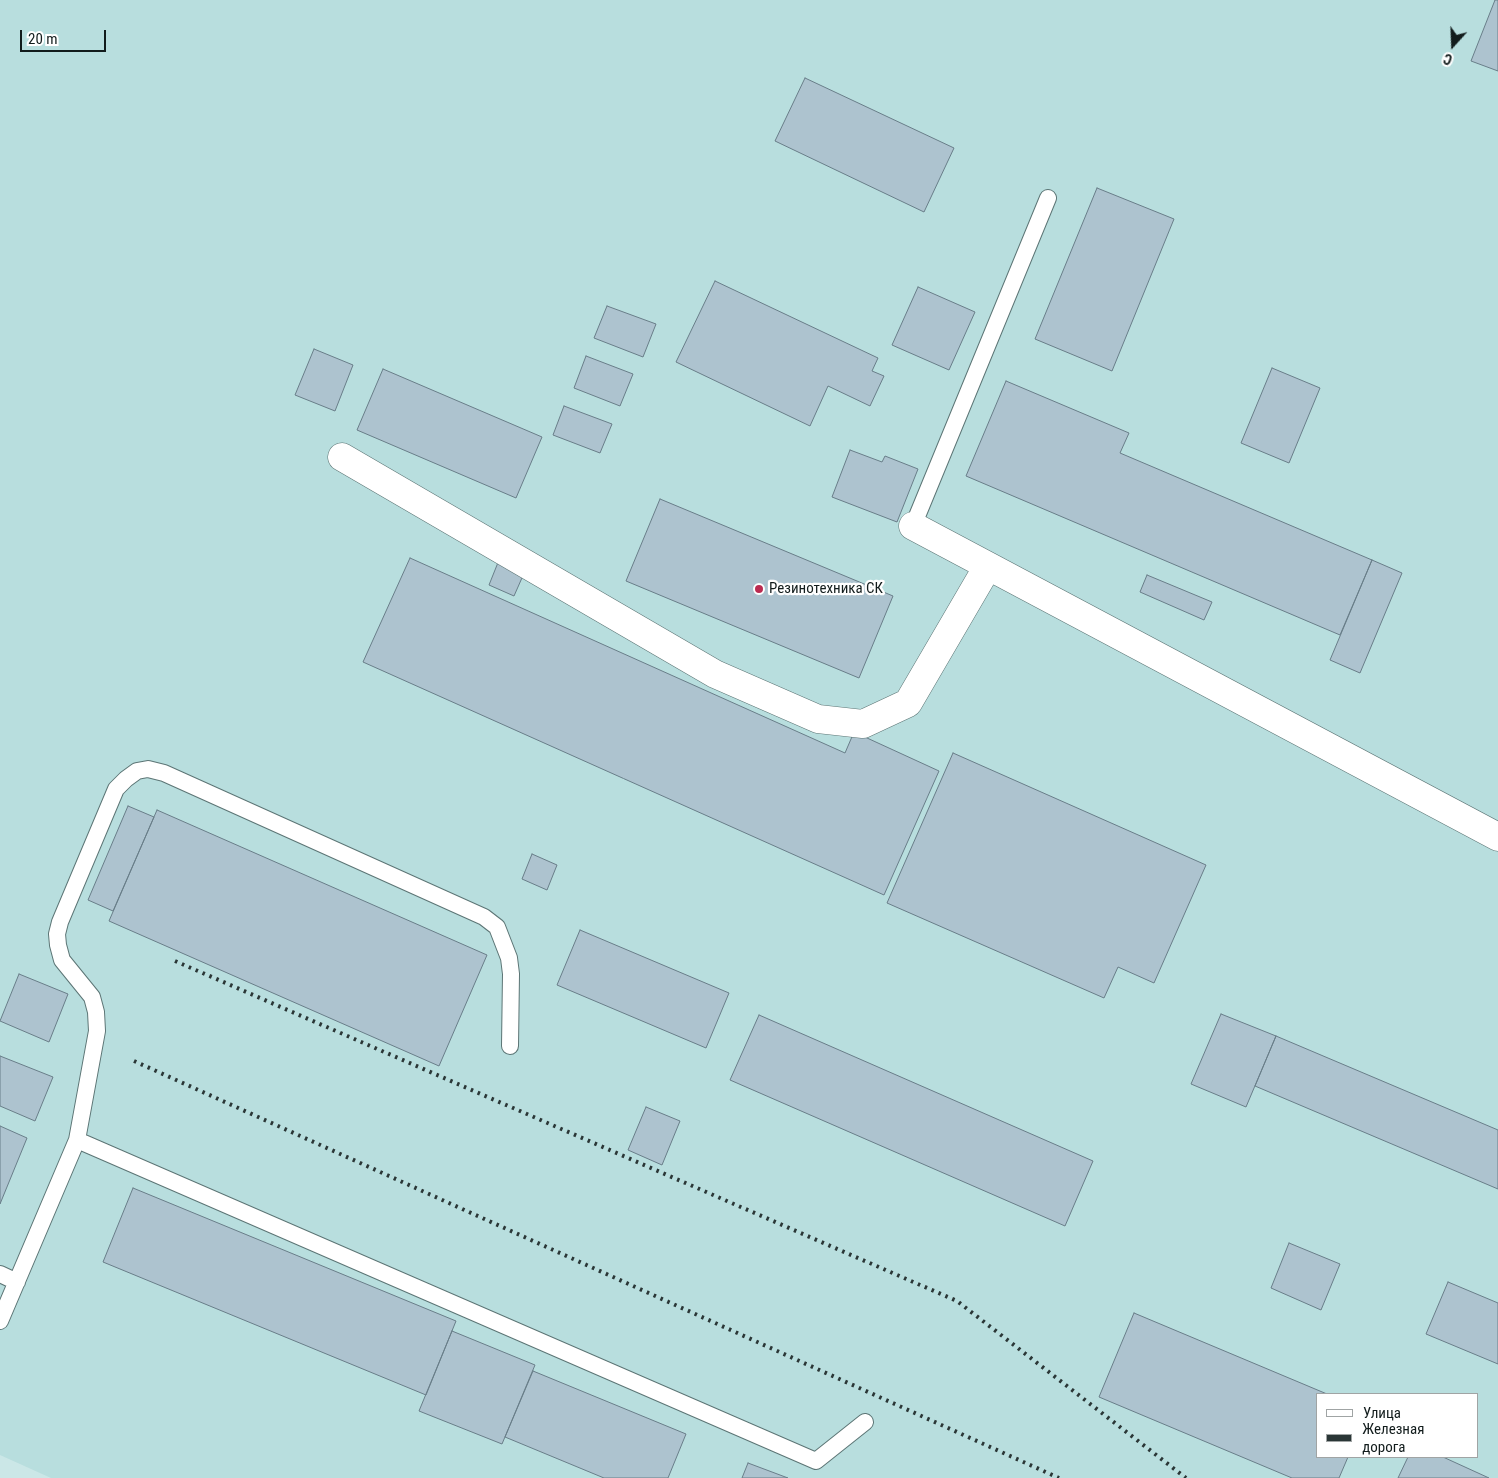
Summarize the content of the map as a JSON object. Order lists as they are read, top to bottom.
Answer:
{
  "places": ["Резинотехника СК"],
  "legend": ["Улица", "Железная дорога"],
  "scale_bar": "20 m",
  "north": "bottom"
}
